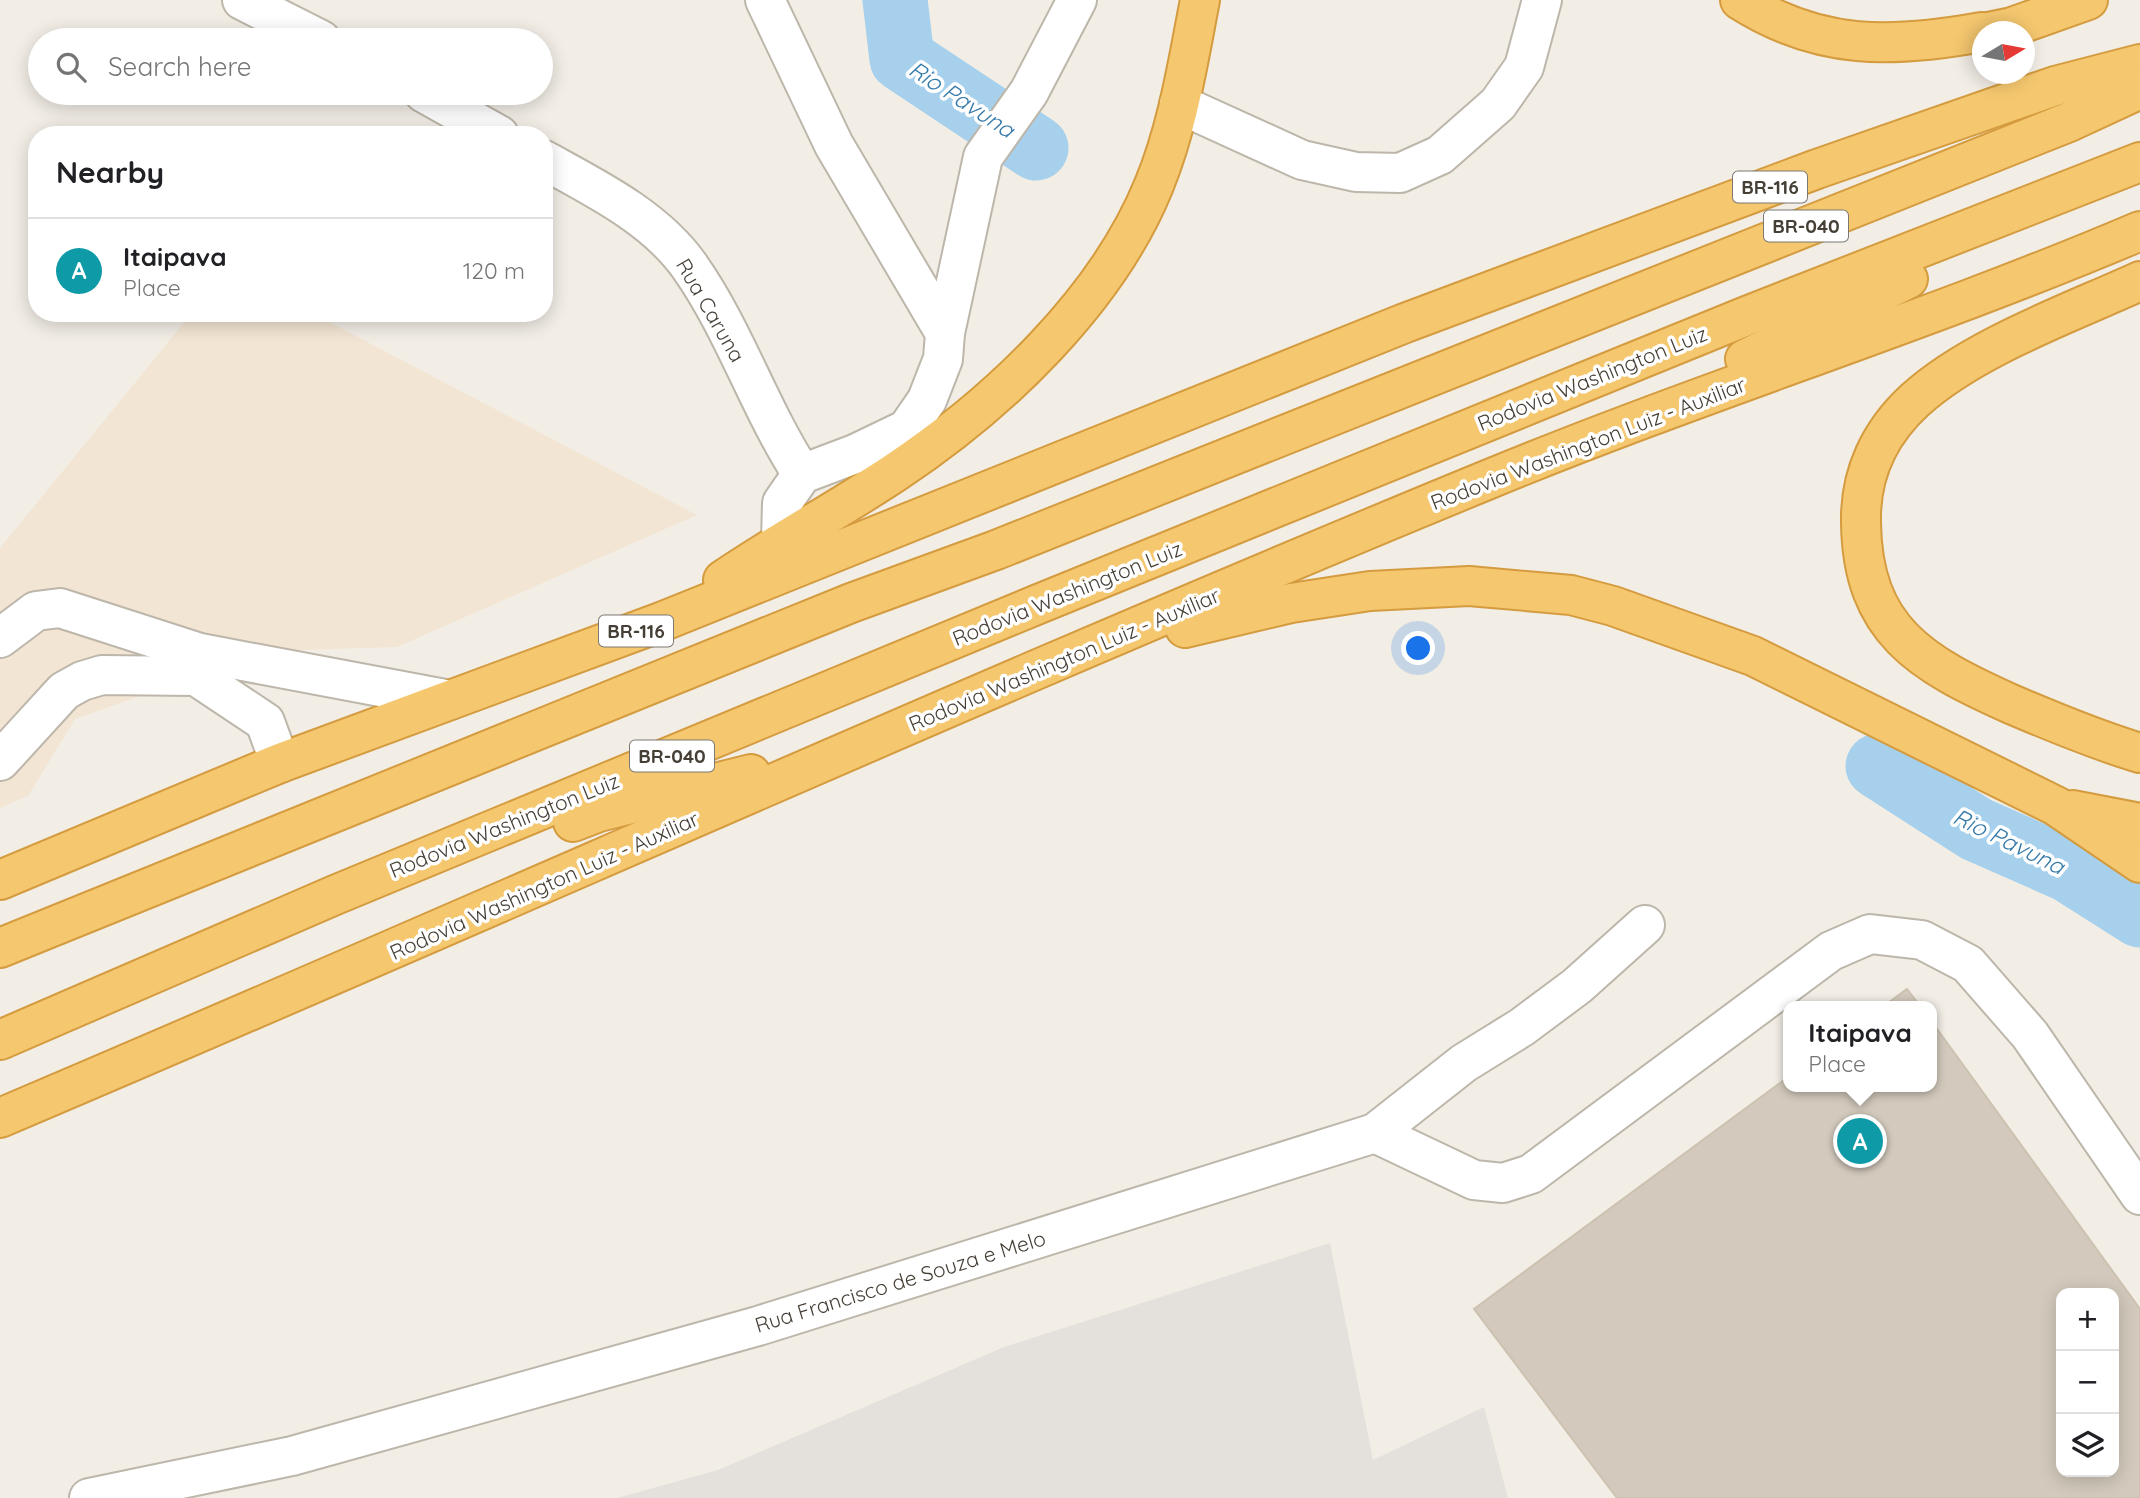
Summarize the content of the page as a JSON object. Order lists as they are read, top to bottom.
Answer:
{
  "streets": {
    "highway": [
      "BR-116",
      "BR-040",
      "Rodovia Washington Luiz",
      "Rodovia Washington Luiz - Auxiliar"
    ],
    "street": ["Rua Caruna", "Rua Francisco de Souza e Melo"]
  },
  "water": ["Rio Pavuna"],
  "north": "right",
  "page": {
    "search": "Search here",
    "heading": "Nearby",
    "list": [
      {
        "mark": "A",
        "name": "Itaipava",
        "note": "Place",
        "value": "120 m"
      }
    ],
    "popup": ["Itaipava", "Place"],
    "pins": "A",
    "map_buttons": ["+", "−"]
  }
}
